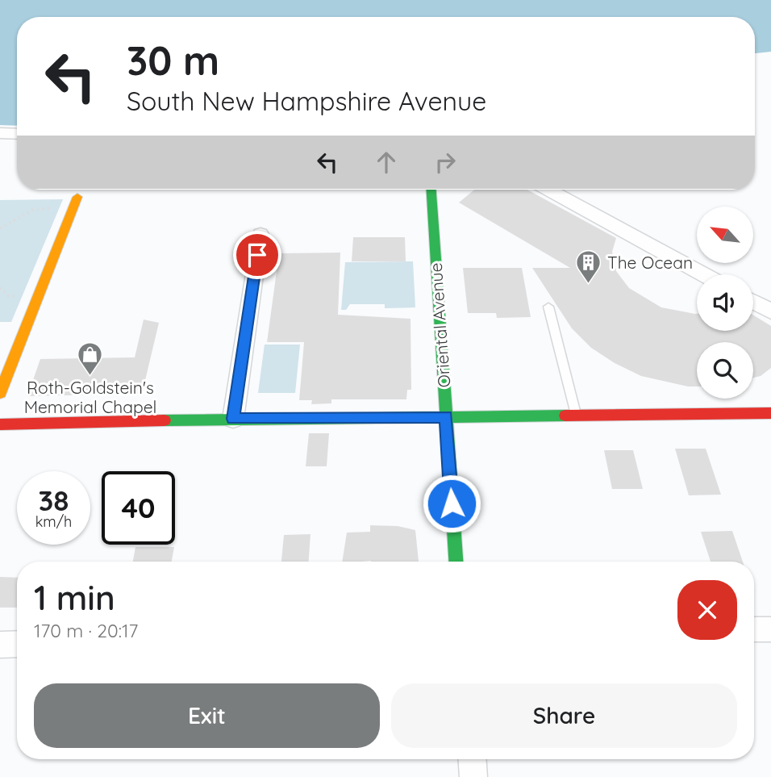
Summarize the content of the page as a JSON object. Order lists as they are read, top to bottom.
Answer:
{
  "streets": {
    "street": ["Oriental Avenue"]
  },
  "places": {
    "building": ["The Ocean"],
    "shop": ["Roth-Goldstein's Memorial Chapel"]
  },
  "north": "top left",
  "page": {
    "turn": ["30 m", "South New Hampshire Avenue"],
    "speed": "38 km/h",
    "limit": "40",
    "heading": ["1 min", "170 m · 20:17"],
    "buttons": ["Exit", "Share"]
  }
}
